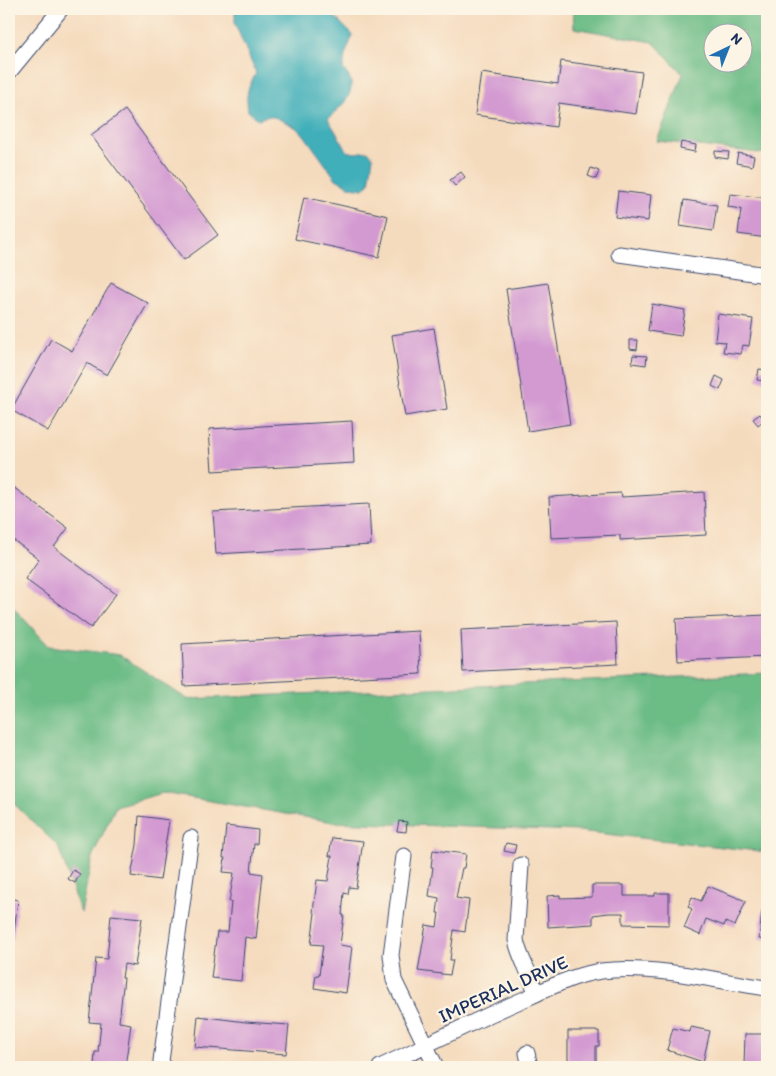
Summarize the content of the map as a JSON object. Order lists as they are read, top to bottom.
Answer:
{
  "streets": {
    "street": ["IMPERIAL DRIVE"]
  },
  "north": "top right"
}
